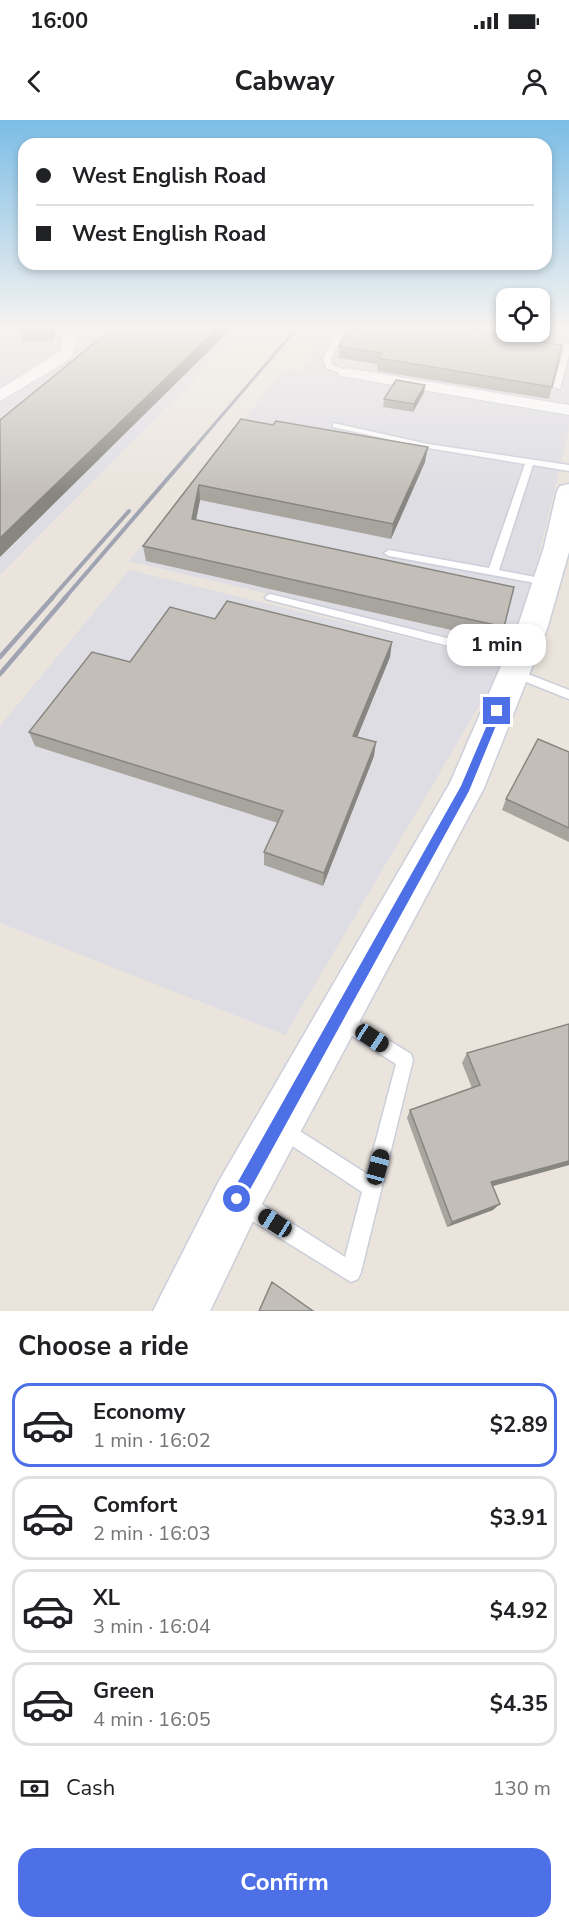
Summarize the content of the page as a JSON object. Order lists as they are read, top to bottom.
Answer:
{
  "page": {
    "status": "16:00",
    "header": "Cabway",
    "banner": ["West English Road", "West English Road"],
    "bubble": "1 min",
    "heading": "Choose a ride",
    "list": [
      {
        "name": "Economy",
        "note": "1 min · 16:02",
        "value": "$2.89"
      },
      {
        "name": "Comfort",
        "note": "2 min · 16:03",
        "value": "$3.91"
      },
      {
        "name": "XL",
        "note": "3 min · 16:04",
        "value": "$4.92"
      },
      {
        "name": "Green",
        "note": "4 min · 16:05",
        "value": "$4.35"
      }
    ],
    "pay": ["Cash", "130 m"],
    "buttons": "Confirm"
  }
}
